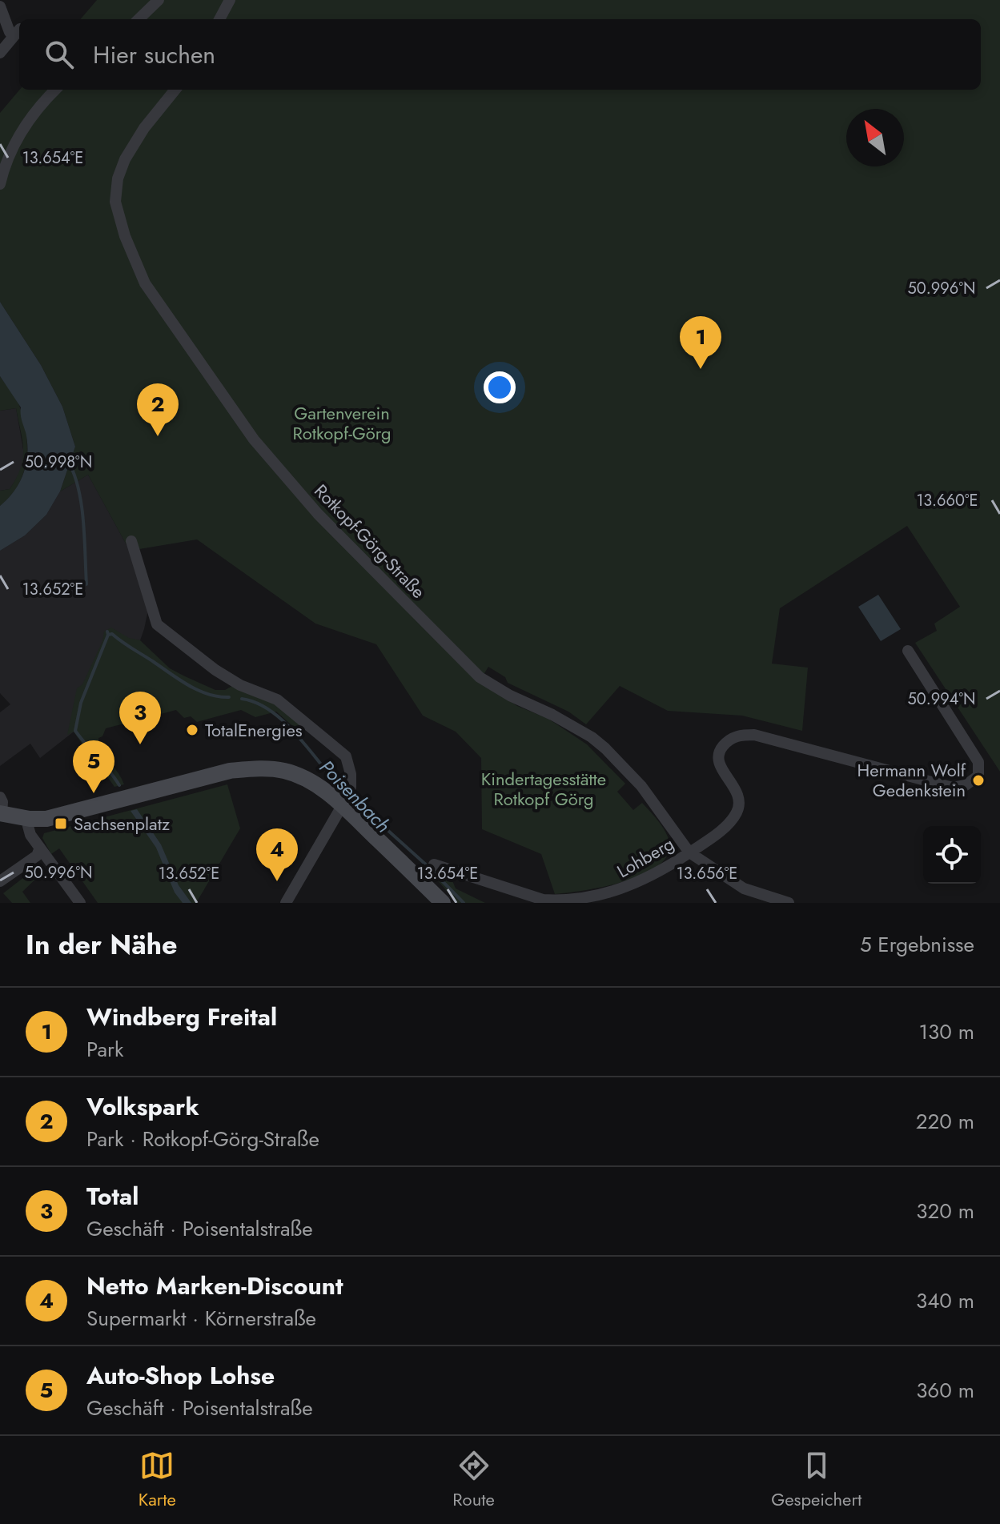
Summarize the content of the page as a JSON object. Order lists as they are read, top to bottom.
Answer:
{
  "streets": {
    "street": ["Rotkopf-Görg-Straße", "Lohberg"]
  },
  "crossings": [
    ["Rotkopf-Görg-Straße", "Lohberg"]
  ],
  "water": ["Poisenbach"],
  "parks": ["Gartenverein Rotkopf-Görg", "Kindertagesstätte Rotkopf Görg"],
  "places": {
    "other": ["TotalEnergies", "Hermann Wolf Gedenkstein"],
    "transit": ["Sachsenplatz"]
  },
  "north": "top left",
  "page": {
    "search": "Hier suchen",
    "pins": [
      "1",
      "2",
      "3",
      "5",
      "4"
    ],
    "heading": ["In der Nähe", "5 Ergebnisse"],
    "list": [
      {
        "mark": "1",
        "name": "Windberg Freital",
        "note": "Park",
        "value": "130 m"
      },
      {
        "mark": "2",
        "name": "Volkspark",
        "note": "Park · Rotkopf-Görg-Straße",
        "value": "220 m"
      },
      {
        "mark": "3",
        "name": "Total",
        "note": "Geschäft · Poisentalstraße",
        "value": "320 m"
      },
      {
        "mark": "4",
        "name": "Netto Marken-Discount",
        "note": "Supermarkt · Körnerstraße",
        "value": "340 m"
      },
      {
        "mark": "5",
        "name": "Auto-Shop Lohse",
        "note": "Geschäft · Poisentalstraße",
        "value": "360 m"
      }
    ],
    "nav": ["Karte", "Route", "Gespeichert"]
  },
  "coordinates": [
    "13.654°E",
    "50.996°N",
    "50.998°N",
    "13.660°E",
    "13.652°E",
    "50.994°N",
    "13.656°E"
  ]
}
